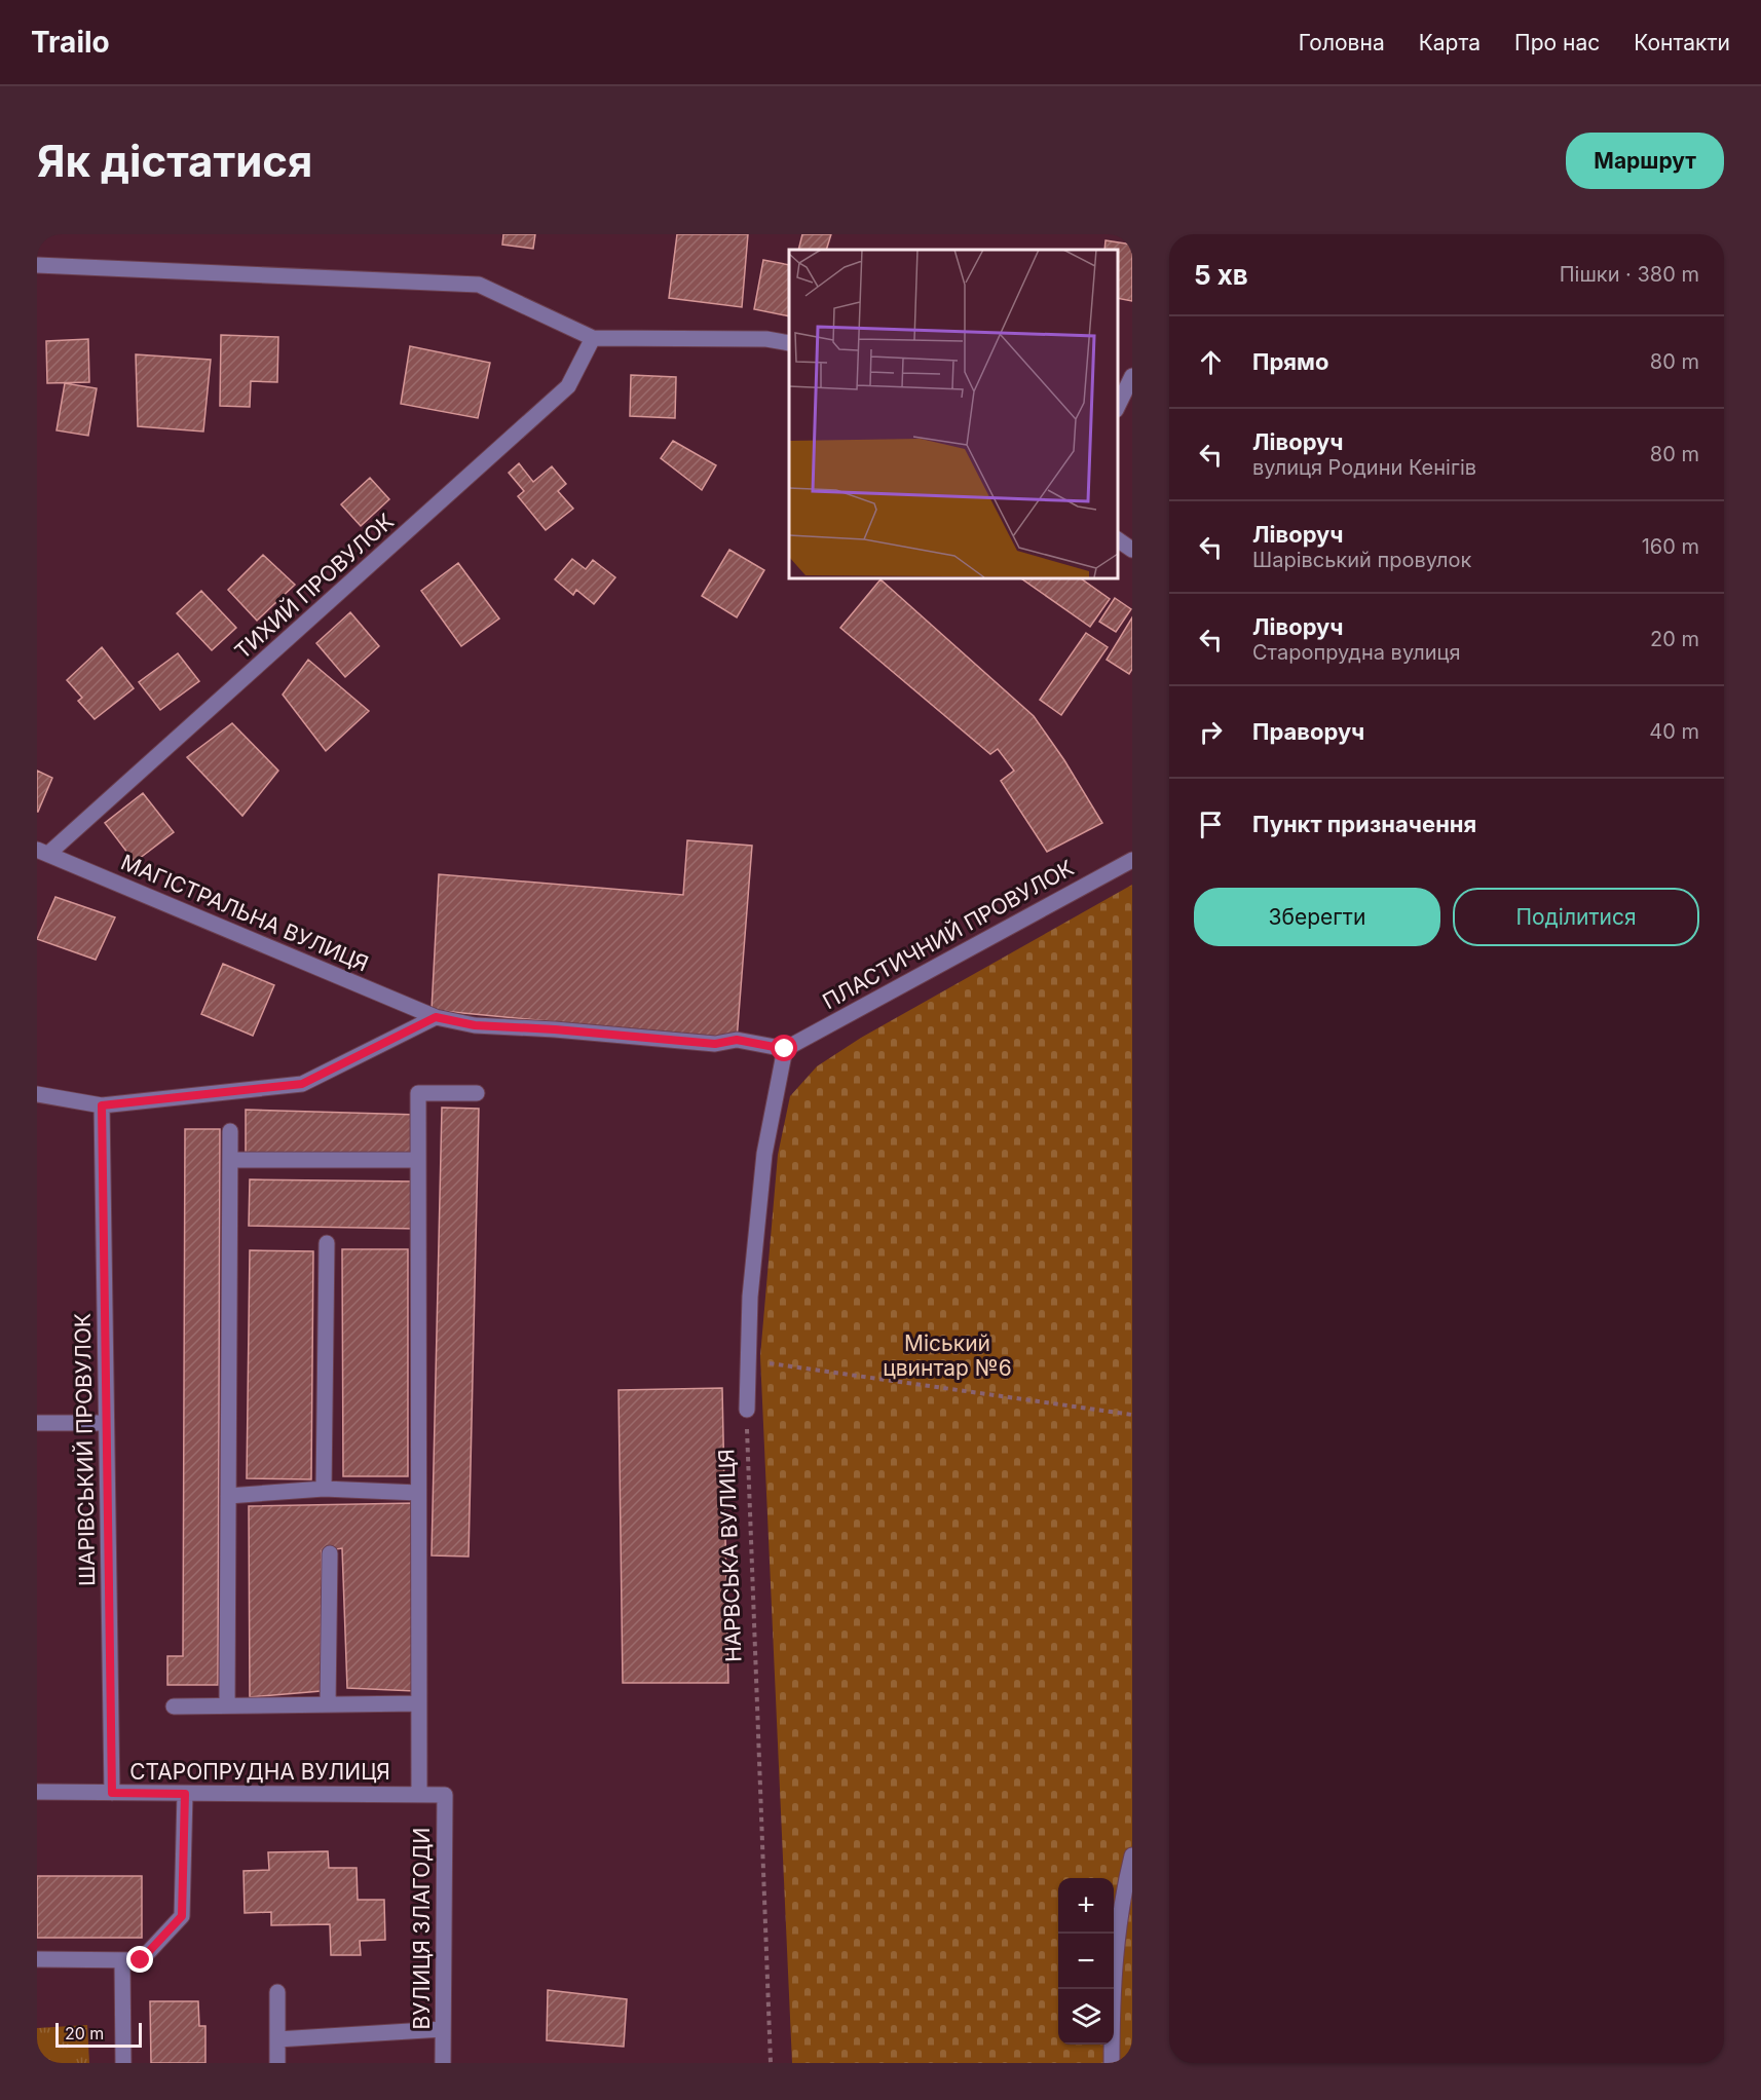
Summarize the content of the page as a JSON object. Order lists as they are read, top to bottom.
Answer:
{
  "streets": {
    "street": [
      "ТИХИЙ ПРОВУЛОК",
      "МАГІСТРАЛЬНА ВУЛИЦЯ",
      "ПЛАСТИЧНИЙ ПРОВУЛОК",
      "ШАРІВСЬКИЙ ПРОВУЛОК",
      "СТАРОПРУДНА ВУЛИЦЯ",
      "ВУЛИЦЯ ЗЛАГОДИ"
    ],
    "path": ["НАРВСЬКА ВУЛИЦЯ"]
  },
  "crossings": [
    ["ТИХИЙ ПРОВУЛОК", "МАГІСТРАЛЬНА ВУЛИЦЯ"],
    ["МАГІСТРАЛЬНА ВУЛИЦЯ", "ПЛАСТИЧНИЙ ПРОВУЛОК"],
    ["ШАРІВСЬКИЙ ПРОВУЛОК", "СТАРОПРУДНА ВУЛИЦЯ"],
    ["СТАРОПРУДНА ВУЛИЦЯ", "ВУЛИЦЯ ЗЛАГОДИ"]
  ],
  "parks": ["Міський цвинтар №6"],
  "scale_bar": "20 m",
  "page": {
    "header": "Trailo",
    "nav": [
      "Головна",
      "Карта",
      "Про нас",
      "Контакти"
    ],
    "buttons": [
      "Маршрут",
      ["Зберегти", "Поділитися"]
    ],
    "title": "Як дістатися",
    "heading": ["5 хв", "Пішки · 380 m"],
    "list": [
      ["Прямо", "80 m"],
      ["Ліворуч", "вулиця Родини Кенігів", "80 m"],
      ["Ліворуч", "Шарівський провулок", "160 m"],
      ["Ліворуч", "Старопрудна вулиця", "20 m"],
      ["Праворуч", "40 m"],
      "Пункт призначення"
    ],
    "map_buttons": ["+", "−"],
    "scale": "20 m"
  }
}
